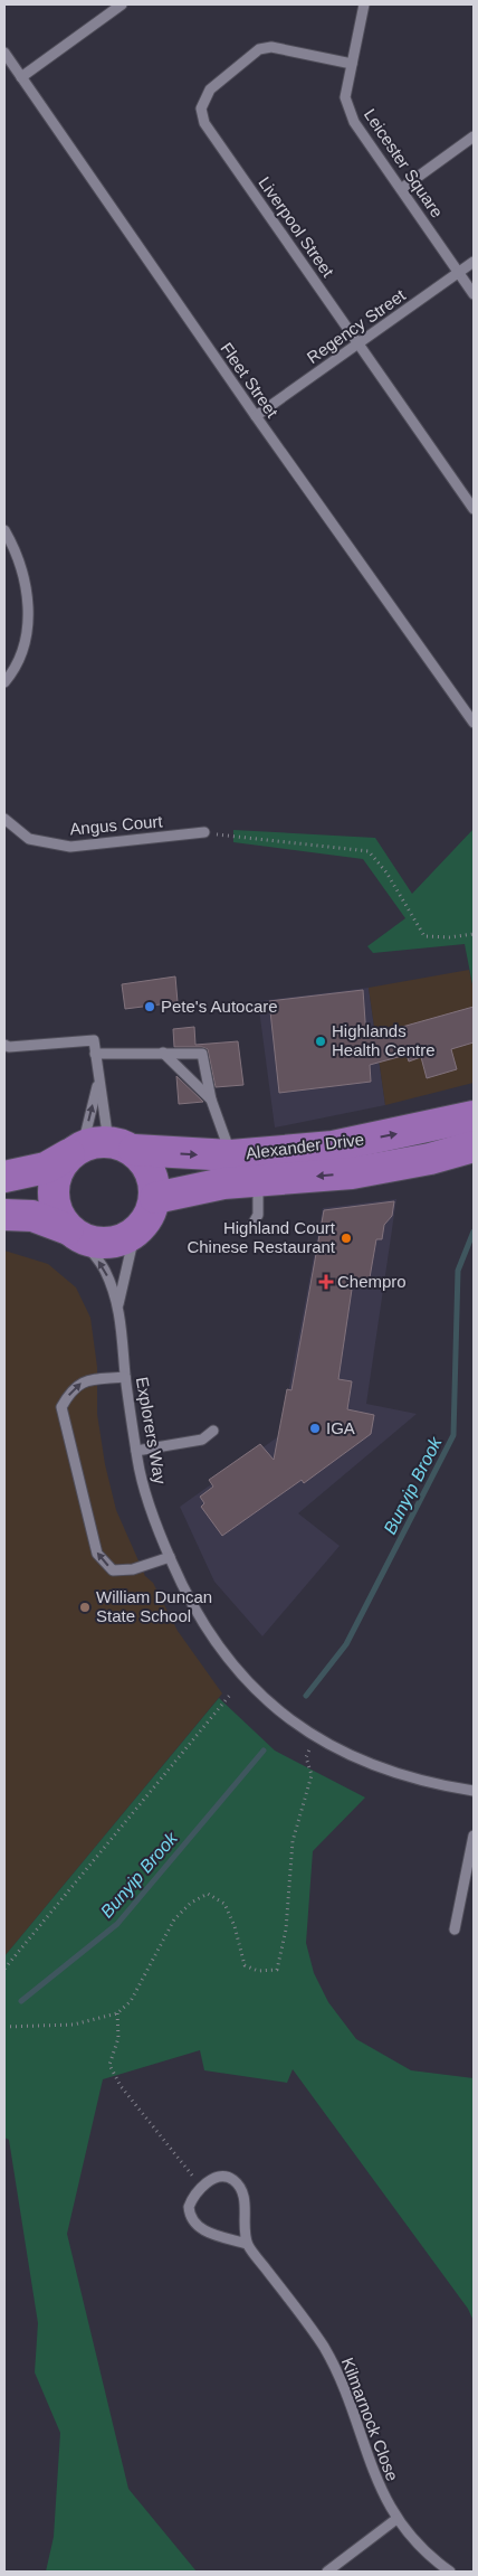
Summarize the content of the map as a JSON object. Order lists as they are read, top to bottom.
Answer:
{
  "streets": {
    "main road": ["Alexander Drive"],
    "street": [
      "Leicester Square",
      "Liverpool Street",
      "Regency Street",
      "Fleet Street",
      "Angus Court",
      "Explorers Way",
      "Kilmarnock Close"
    ]
  },
  "crossings": [
    ["Leicester Square", "Liverpool Street"],
    ["Leicester Square", "Regency Street"],
    ["Liverpool Street", "Regency Street"],
    ["Regency Street", "Fleet Street"],
    ["Alexander Drive", "Explorers Way"]
  ],
  "water": ["Bunyip Brook"],
  "places": {
    "other": [
      "Pete's Autocare",
      "Highlands Health Centre",
      "Highland Court Chinese Restaurant",
      "IGA",
      "William Duncan State School"
    ],
    "health": ["Chempro"]
  }
}
